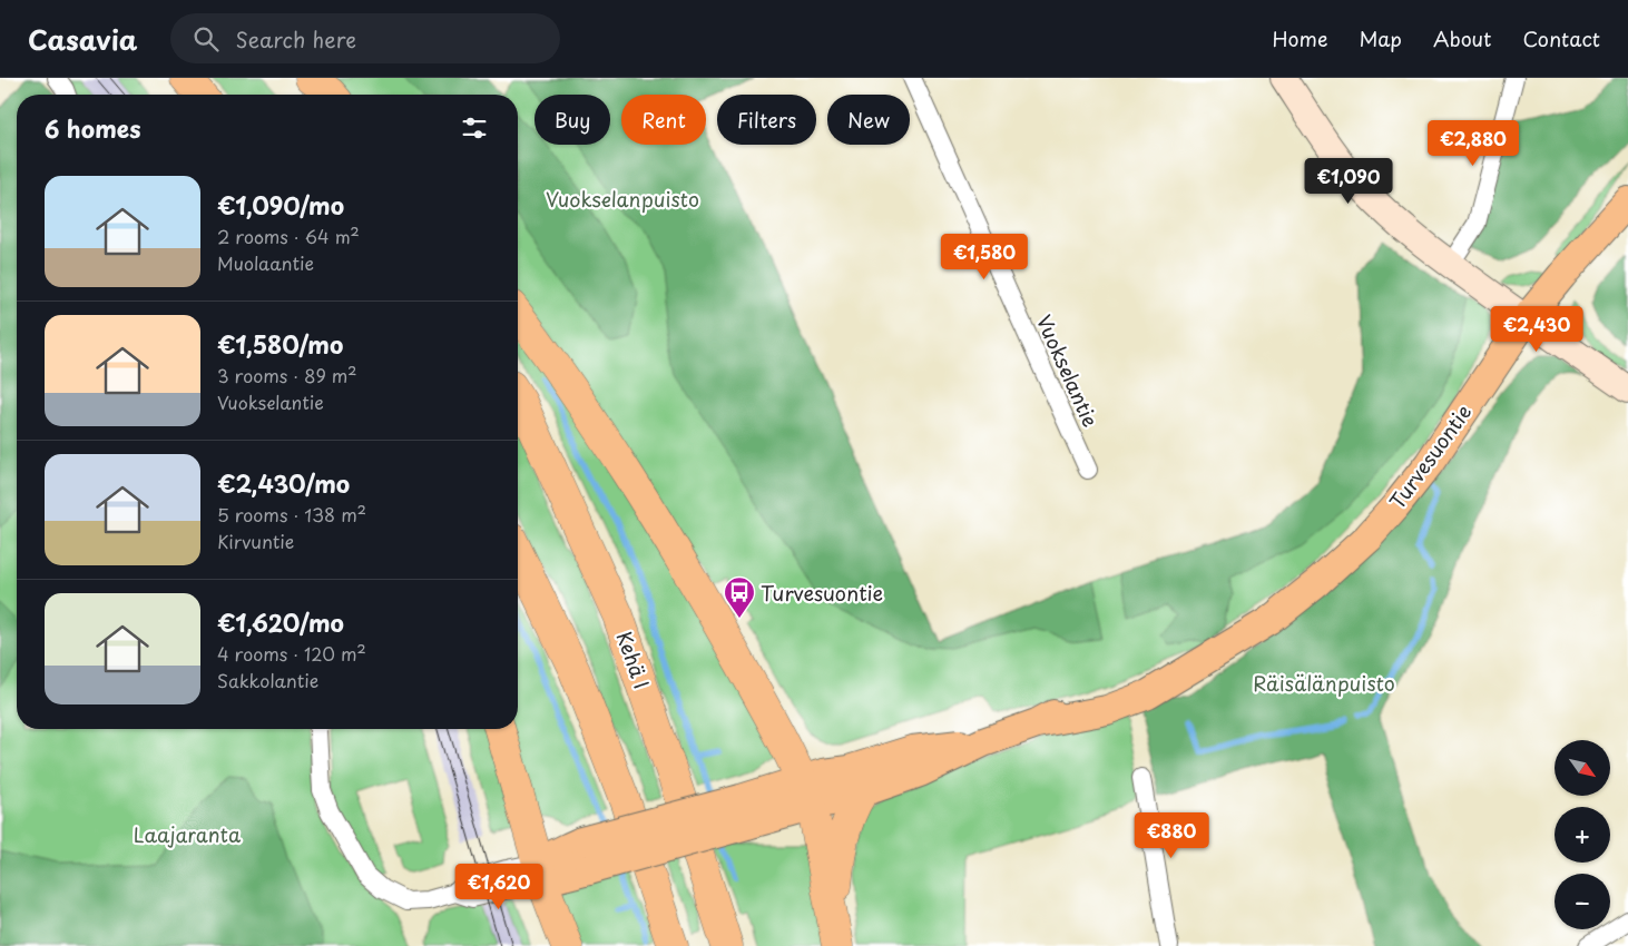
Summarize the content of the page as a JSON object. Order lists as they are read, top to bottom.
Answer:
{
  "streets": {
    "highway": ["Kehä I"],
    "main road": ["Turvesuontie"],
    "street": ["Vuokselantie"]
  },
  "parks": ["Vuokselanpuisto", "Räisälänpuisto", "Laajaranta"],
  "places": {
    "bus stop": ["Turvesuontie"]
  },
  "north": "bottom right",
  "page": {
    "header": "Casavia",
    "search": "Search here",
    "nav": [
      "Home",
      "Map",
      "About",
      "Contact"
    ],
    "chip": [
      "Buy",
      "Rent",
      "Filters",
      "New"
    ],
    "heading": "6 homes",
    "price": [
      "€2,880",
      "€1,090",
      "€1,580",
      "€2,430",
      "€880",
      "€1,620"
    ],
    "list": [
      {
        "name": "€1,090/mo",
        "note": "2 rooms · 64 m² · Muolaantie"
      },
      {
        "name": "€1,580/mo",
        "note": "3 rooms · 89 m² · Vuokselantie"
      },
      {
        "name": "€2,430/mo",
        "note": "5 rooms · 138 m² · Kirvuntie"
      },
      {
        "name": "€1,620/mo",
        "note": "4 rooms · 120 m² · Sakkolantie"
      }
    ],
    "map_buttons": ["+", "−"]
  }
}
